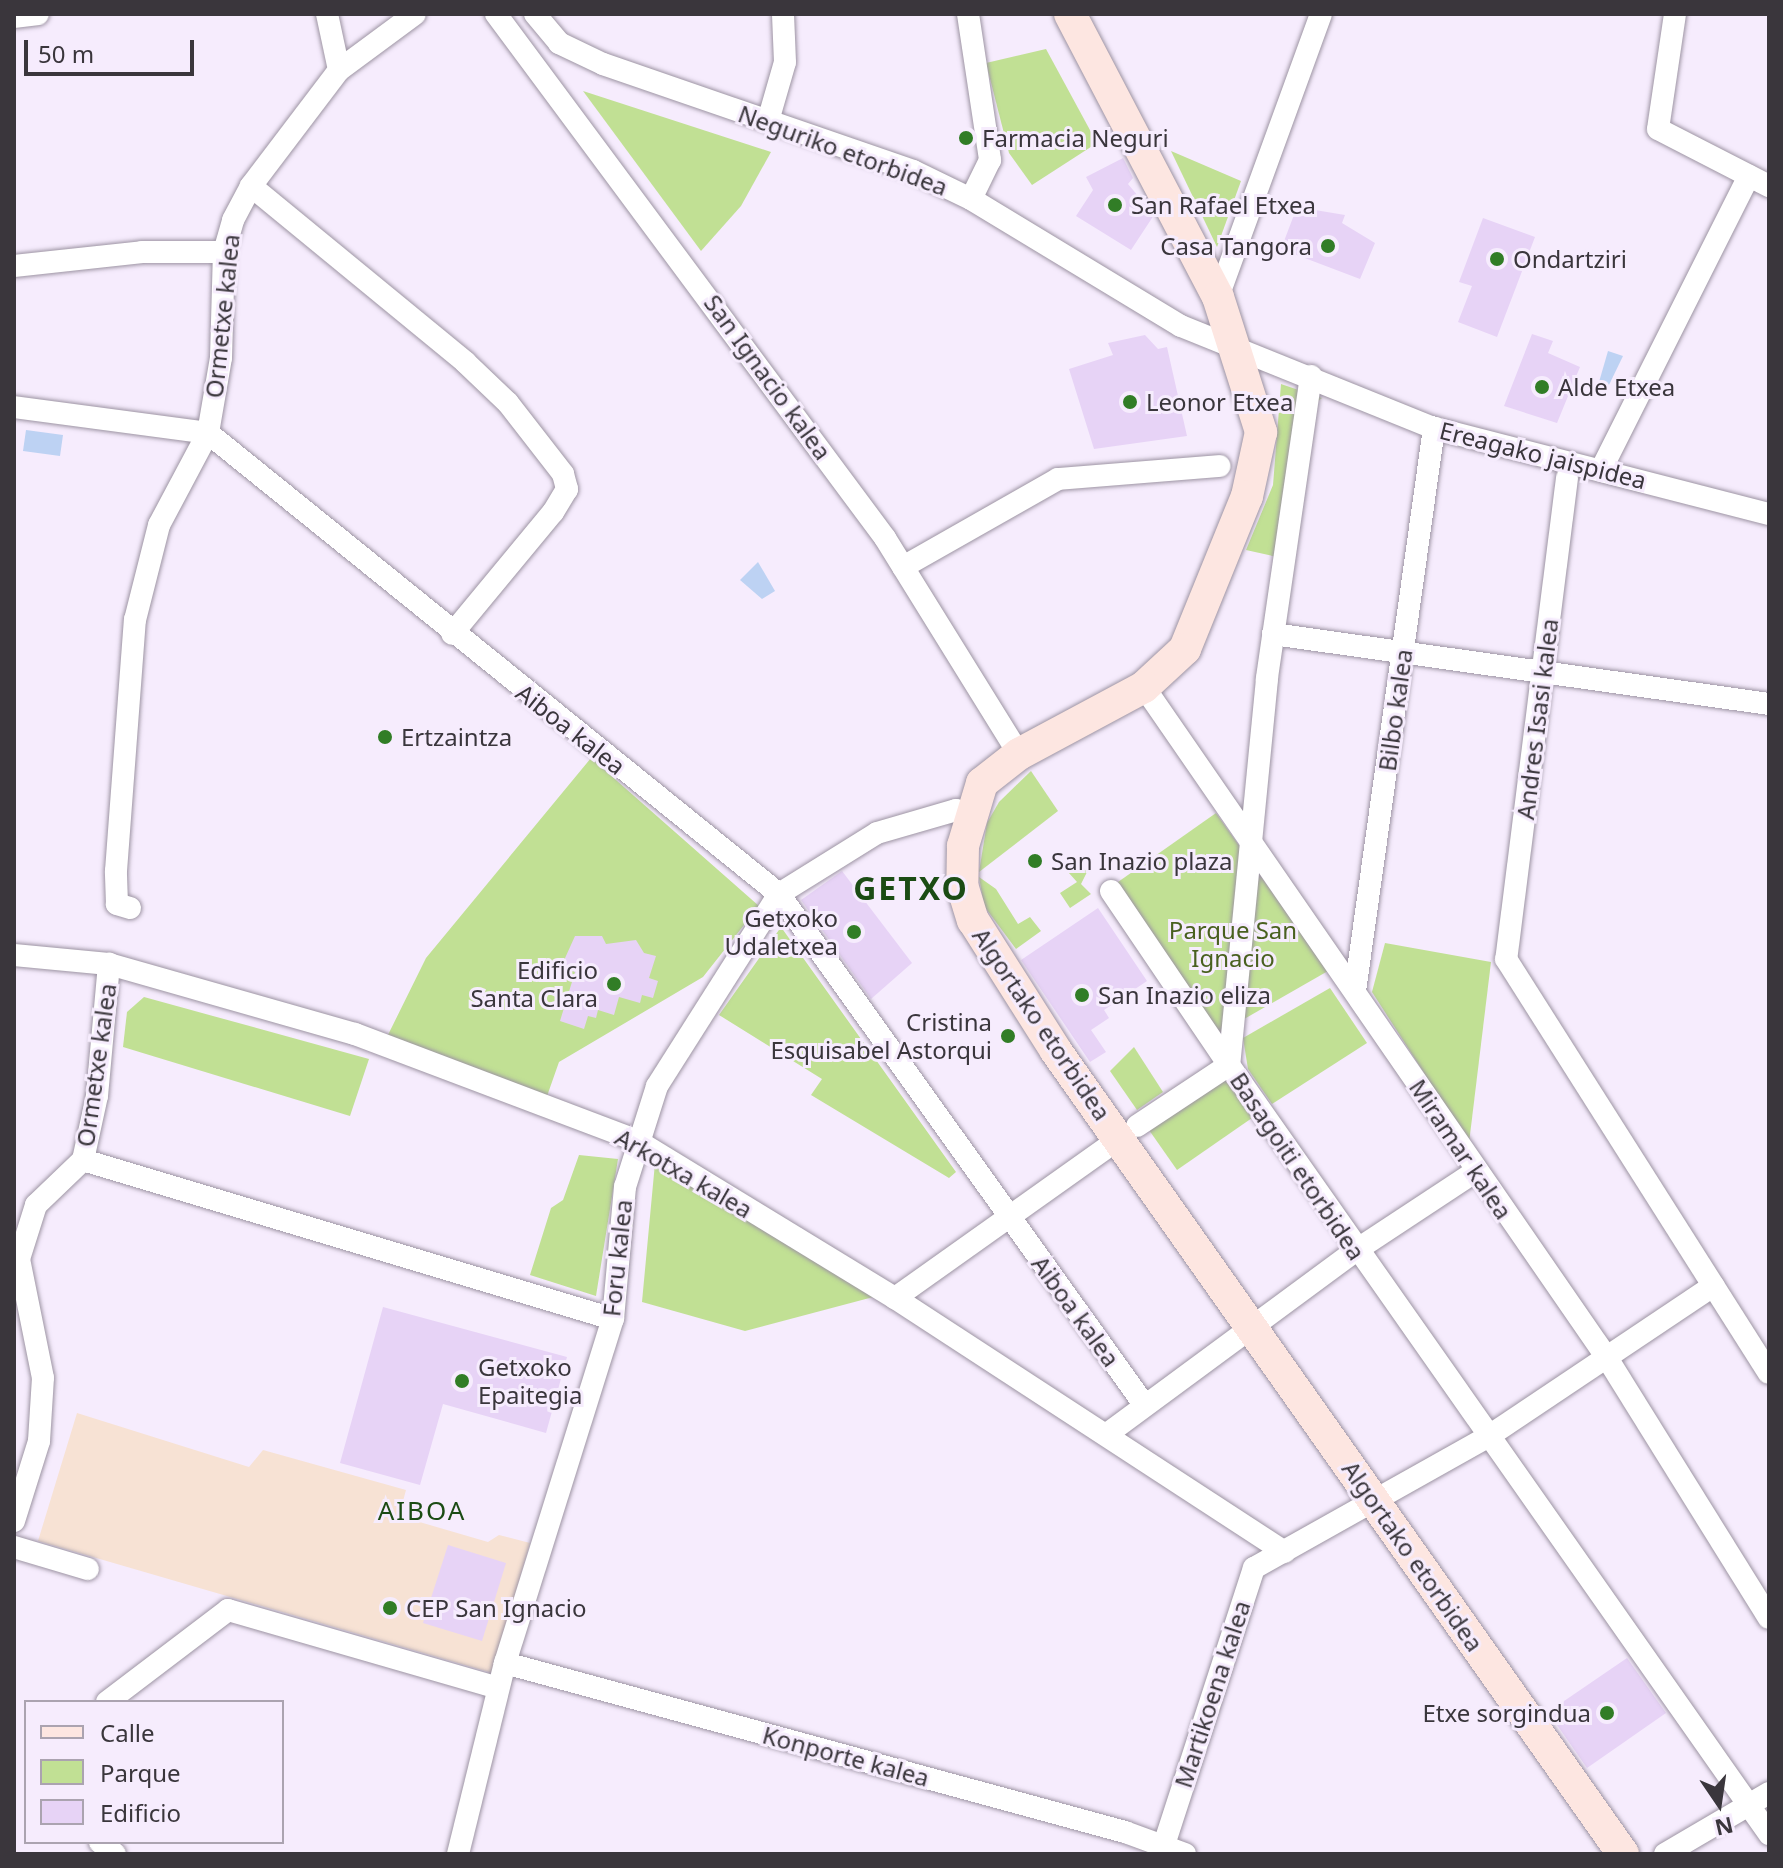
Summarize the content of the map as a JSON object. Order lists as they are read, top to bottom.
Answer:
{
  "streets": {
    "street": [
      "Neguriko etorbidea",
      "Ormetxe kalea",
      "San Ignacio kalea",
      "Ereagako jaispidea",
      "Bilbo kalea",
      "Andres Isasi kalea",
      "Aiboa kalea",
      "Algortako etorbidea",
      "Miramar kalea",
      "Basagoiti etorbidea",
      "Arkotxa kalea",
      "Foru kalea",
      "Martikoena kalea",
      "Konporte kalea"
    ]
  },
  "crossings": [
    ["Neguriko etorbidea", "Ereagako jaispidea"],
    ["Neguriko etorbidea", "Algortako etorbidea"],
    ["Ormetxe kalea", "Aiboa kalea"],
    ["Ormetxe kalea", "Arkotxa kalea"],
    ["San Ignacio kalea", "Algortako etorbidea"],
    ["Ereagako jaispidea", "Bilbo kalea"],
    ["Ereagako jaispidea", "Algortako etorbidea"],
    ["Ereagako jaispidea", "Basagoiti etorbidea"],
    ["Bilbo kalea", "Miramar kalea"],
    ["Andres Isasi kalea", "Martikoena kalea"],
    ["Aiboa kalea", "Foru kalea"],
    ["Algortako etorbidea", "Miramar kalea"],
    ["Algortako etorbidea", "Foru kalea"],
    ["Algortako etorbidea", "Martikoena kalea"],
    ["Miramar kalea", "Basagoiti etorbidea"],
    ["Miramar kalea", "Martikoena kalea"],
    ["Basagoiti etorbidea", "Martikoena kalea"],
    ["Arkotxa kalea", "Foru kalea"],
    ["Arkotxa kalea", "Martikoena kalea"],
    ["Foru kalea", "Konporte kalea"],
    ["Martikoena kalea", "Konporte kalea"]
  ],
  "districts": ["GETXO", "AIBOA"],
  "parks": ["Parque San Ignacio"],
  "places": [
    "Farmacia Neguri",
    "San Rafael Etxea",
    "Casa Tangora",
    "Ondartziri",
    "Alde Etxea",
    "Leonor Etxea",
    "Ertzaintza",
    "San Inazio plaza",
    "Getxoko Udaletxea",
    "Edificio Santa Clara",
    "San Inazio eliza",
    "Cristina Esquisabel Astorqui",
    "Getxoko Epaitegia",
    "CEP San Ignacio",
    "Etxe sorgindua"
  ],
  "legend": ["Calle", "Parque", "Edificio"],
  "scale_bar": "50 m",
  "north": "bottom"
}
